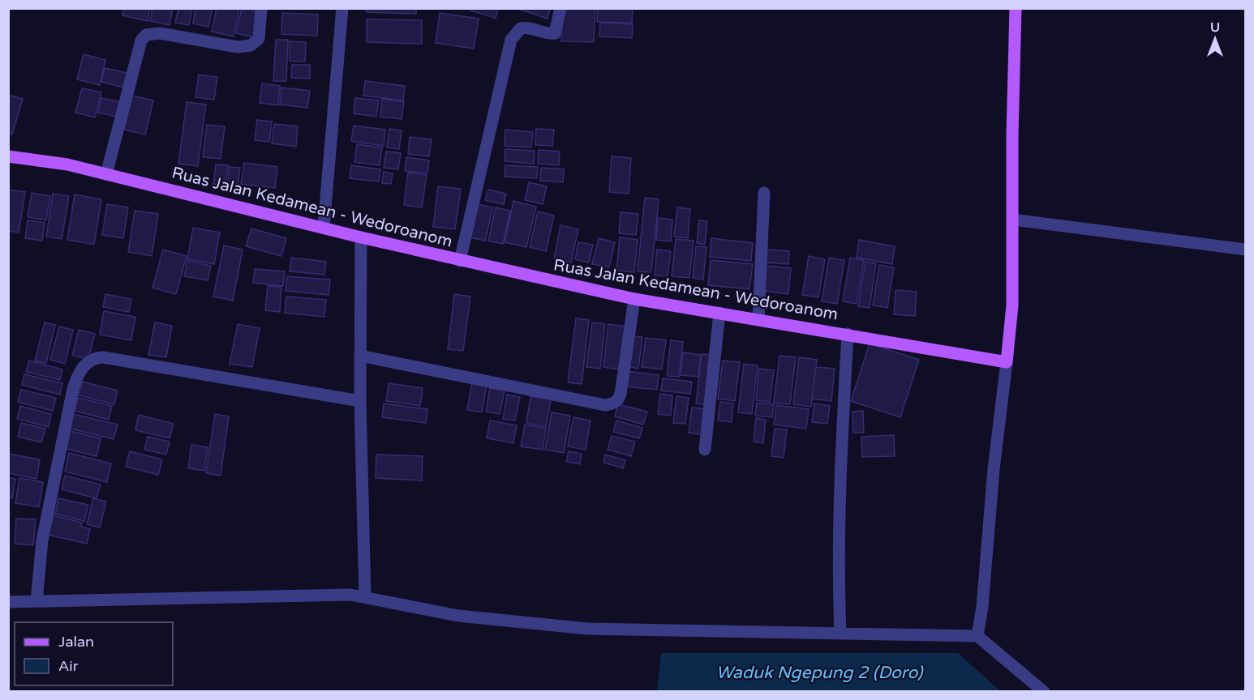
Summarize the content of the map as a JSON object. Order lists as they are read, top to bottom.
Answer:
{
  "streets": {
    "main road": ["Ruas Jalan Kedamean - Wedoroanom"]
  },
  "water": ["Waduk Ngepung 2 (Doro)"],
  "legend": ["Jalan", "Air"],
  "north": "top"
}
